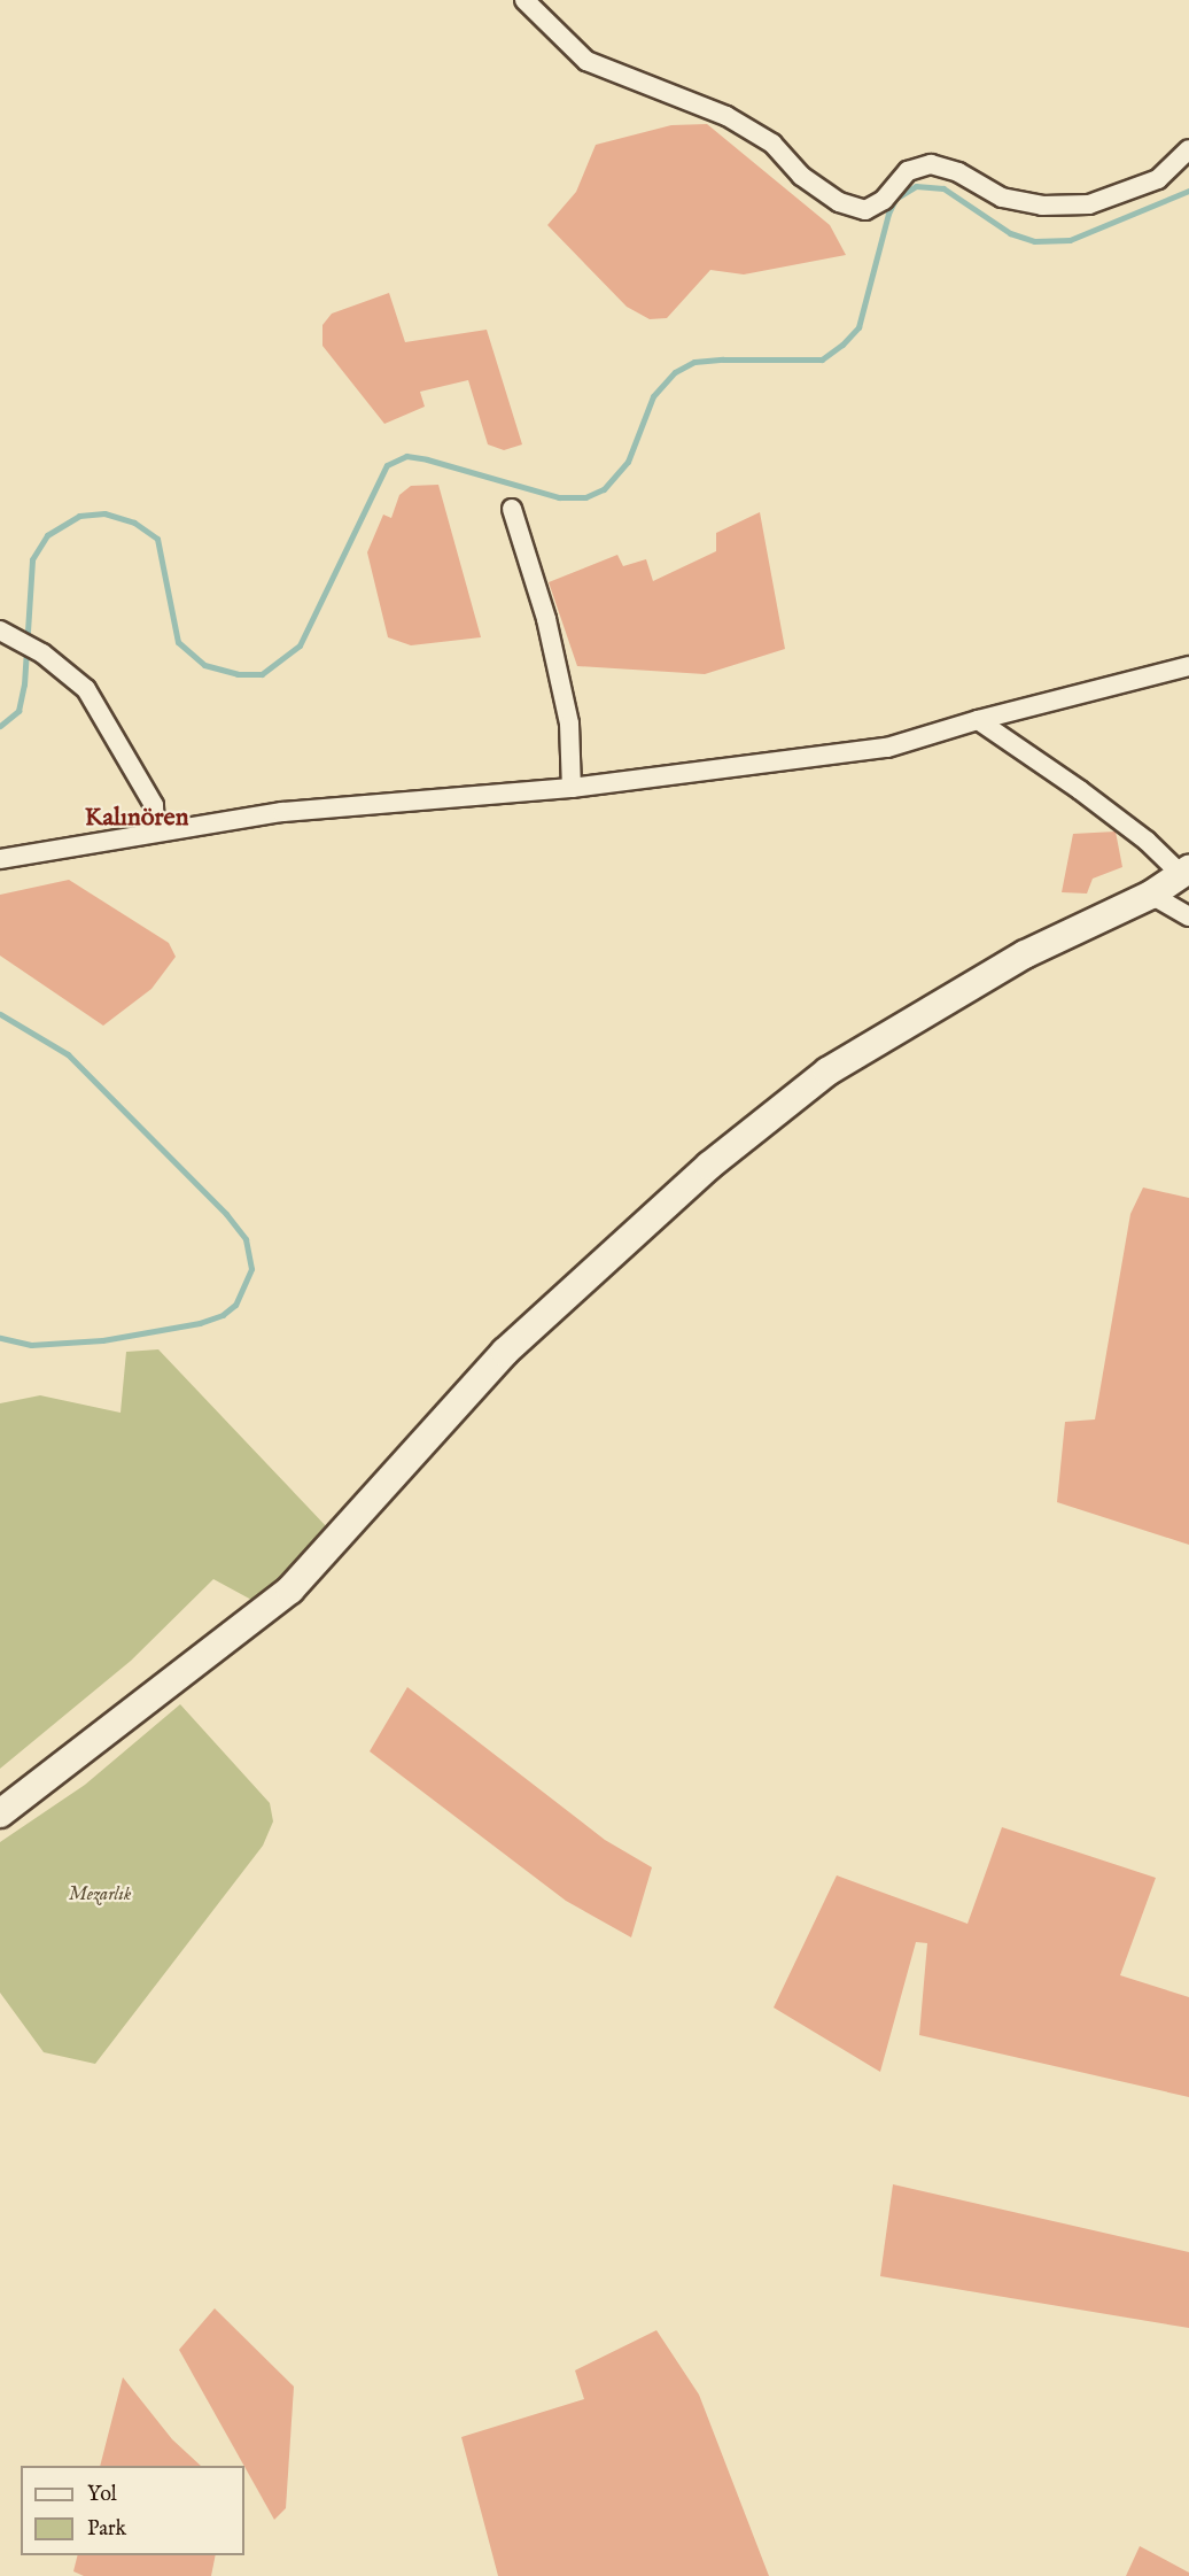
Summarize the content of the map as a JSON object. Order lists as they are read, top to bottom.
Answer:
{
  "districts": ["Kalınören"],
  "parks": ["Mezarlık"],
  "legend": ["Yol", "Park"]
}
